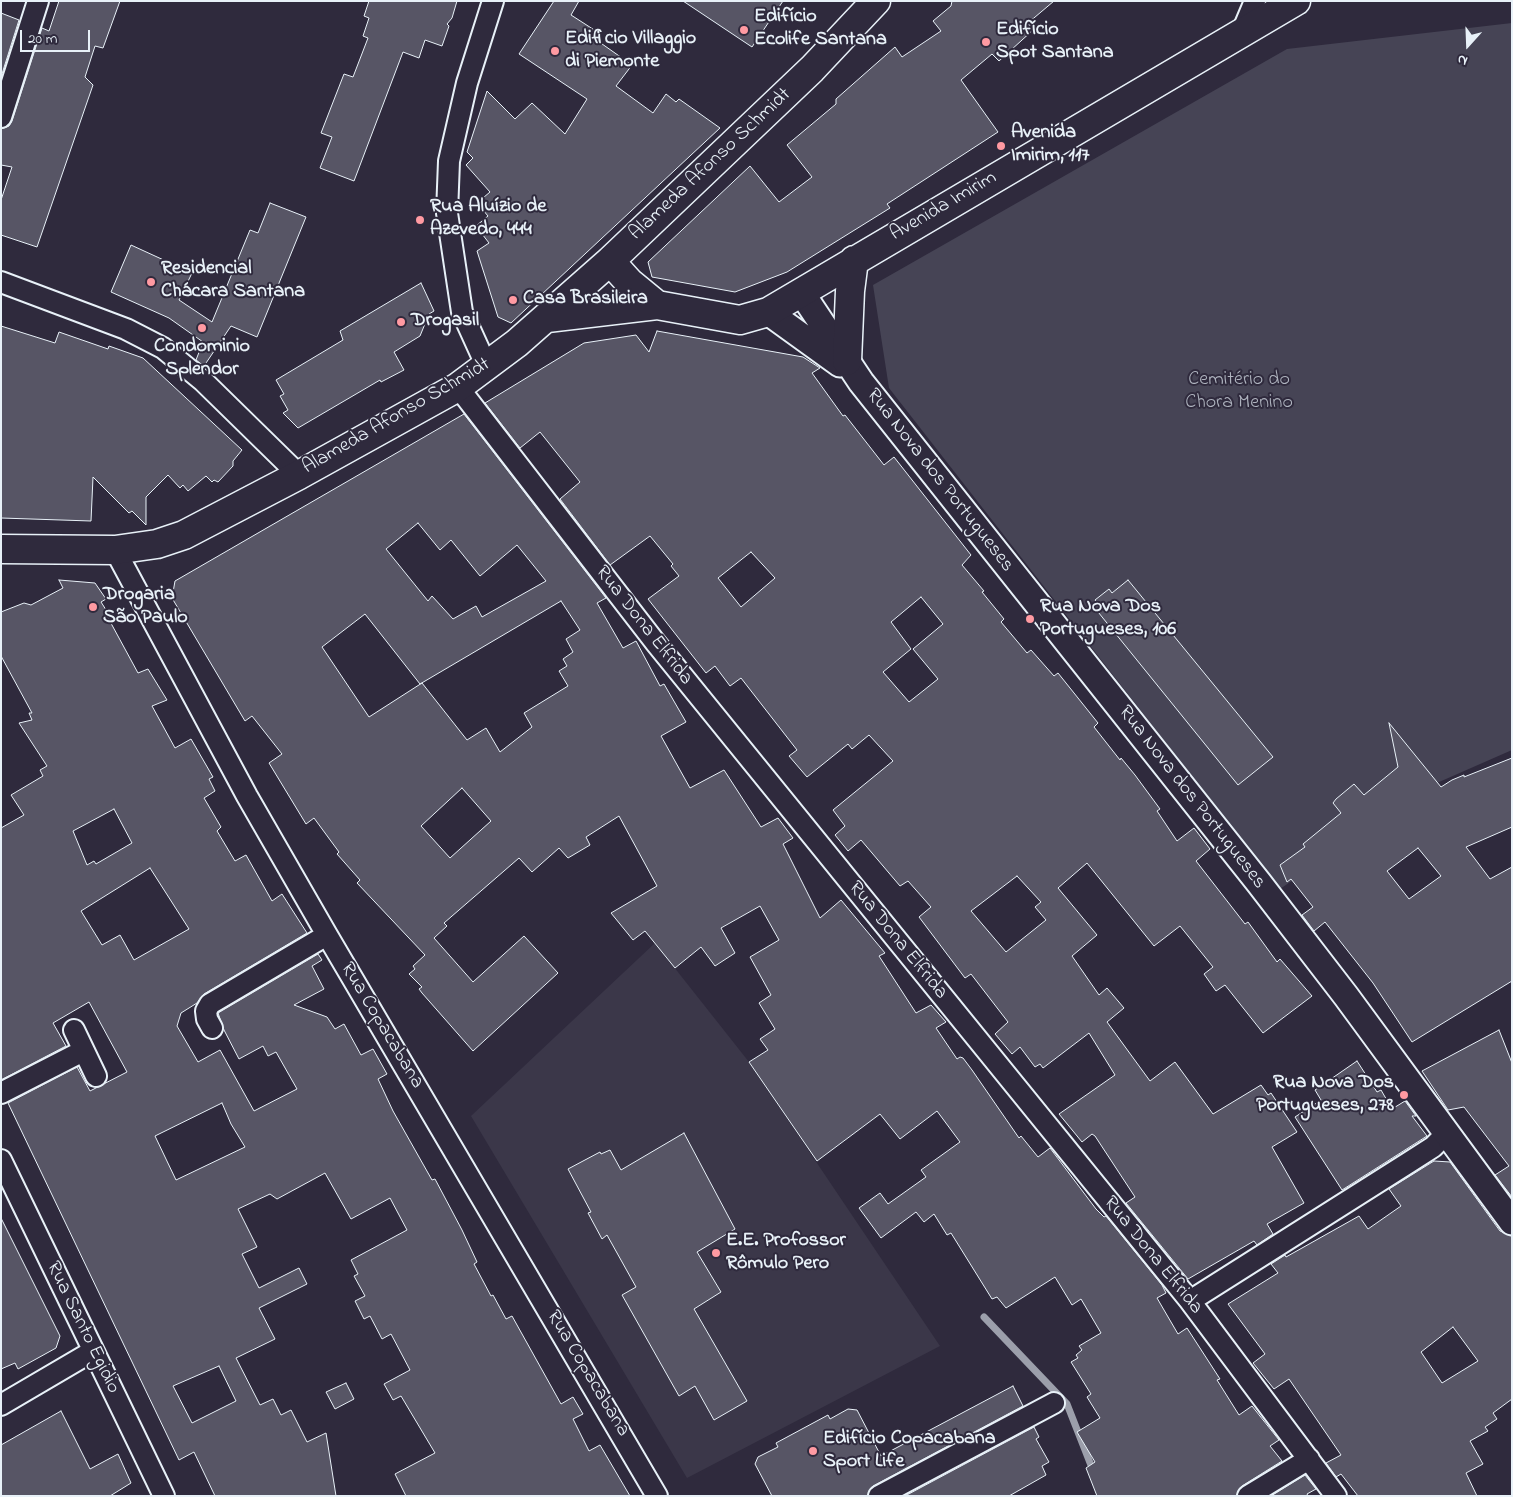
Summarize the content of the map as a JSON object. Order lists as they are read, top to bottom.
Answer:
{
  "streets": {
    "main road": ["Alameda Afonso Schmidt", "Avenida Imirim"],
    "street": [
      "Rua Nova dos Portugueses",
      "Rua Dona Elfrida",
      "Rua Copacabana",
      "Rua Santo Egidio"
    ]
  },
  "crossings": [
    ["Alameda Afonso Schmidt", "Avenida Imirim"],
    ["Alameda Afonso Schmidt", "Rua Dona Elfrida"],
    ["Alameda Afonso Schmidt", "Rua Copacabana"],
    ["Avenida Imirim", "Rua Nova dos Portugueses"]
  ],
  "parks": ["Cemitério do Chora Menino"],
  "places": [
    "Edifício Ecolife Santana",
    "Edifício Spot Santana",
    "Edificio Villaggio di Piemonte",
    "Avenida Imirim, 117",
    "Rua Aluízio de Azevedo, 444",
    "Residencial Chácara Santana",
    "Casa Brasileira",
    "Drogasil",
    "Condominio Splendor",
    "Drogaria São Paulo",
    "Rua Nova Dos Portugueses, 106",
    "Rua Nova Dos Portugueses, 278",
    "E.E. Profossor Rômulo Pero",
    "Edifício Copacabana Sport Life"
  ],
  "scale_bar": "20 m",
  "north": "bottom"
}
